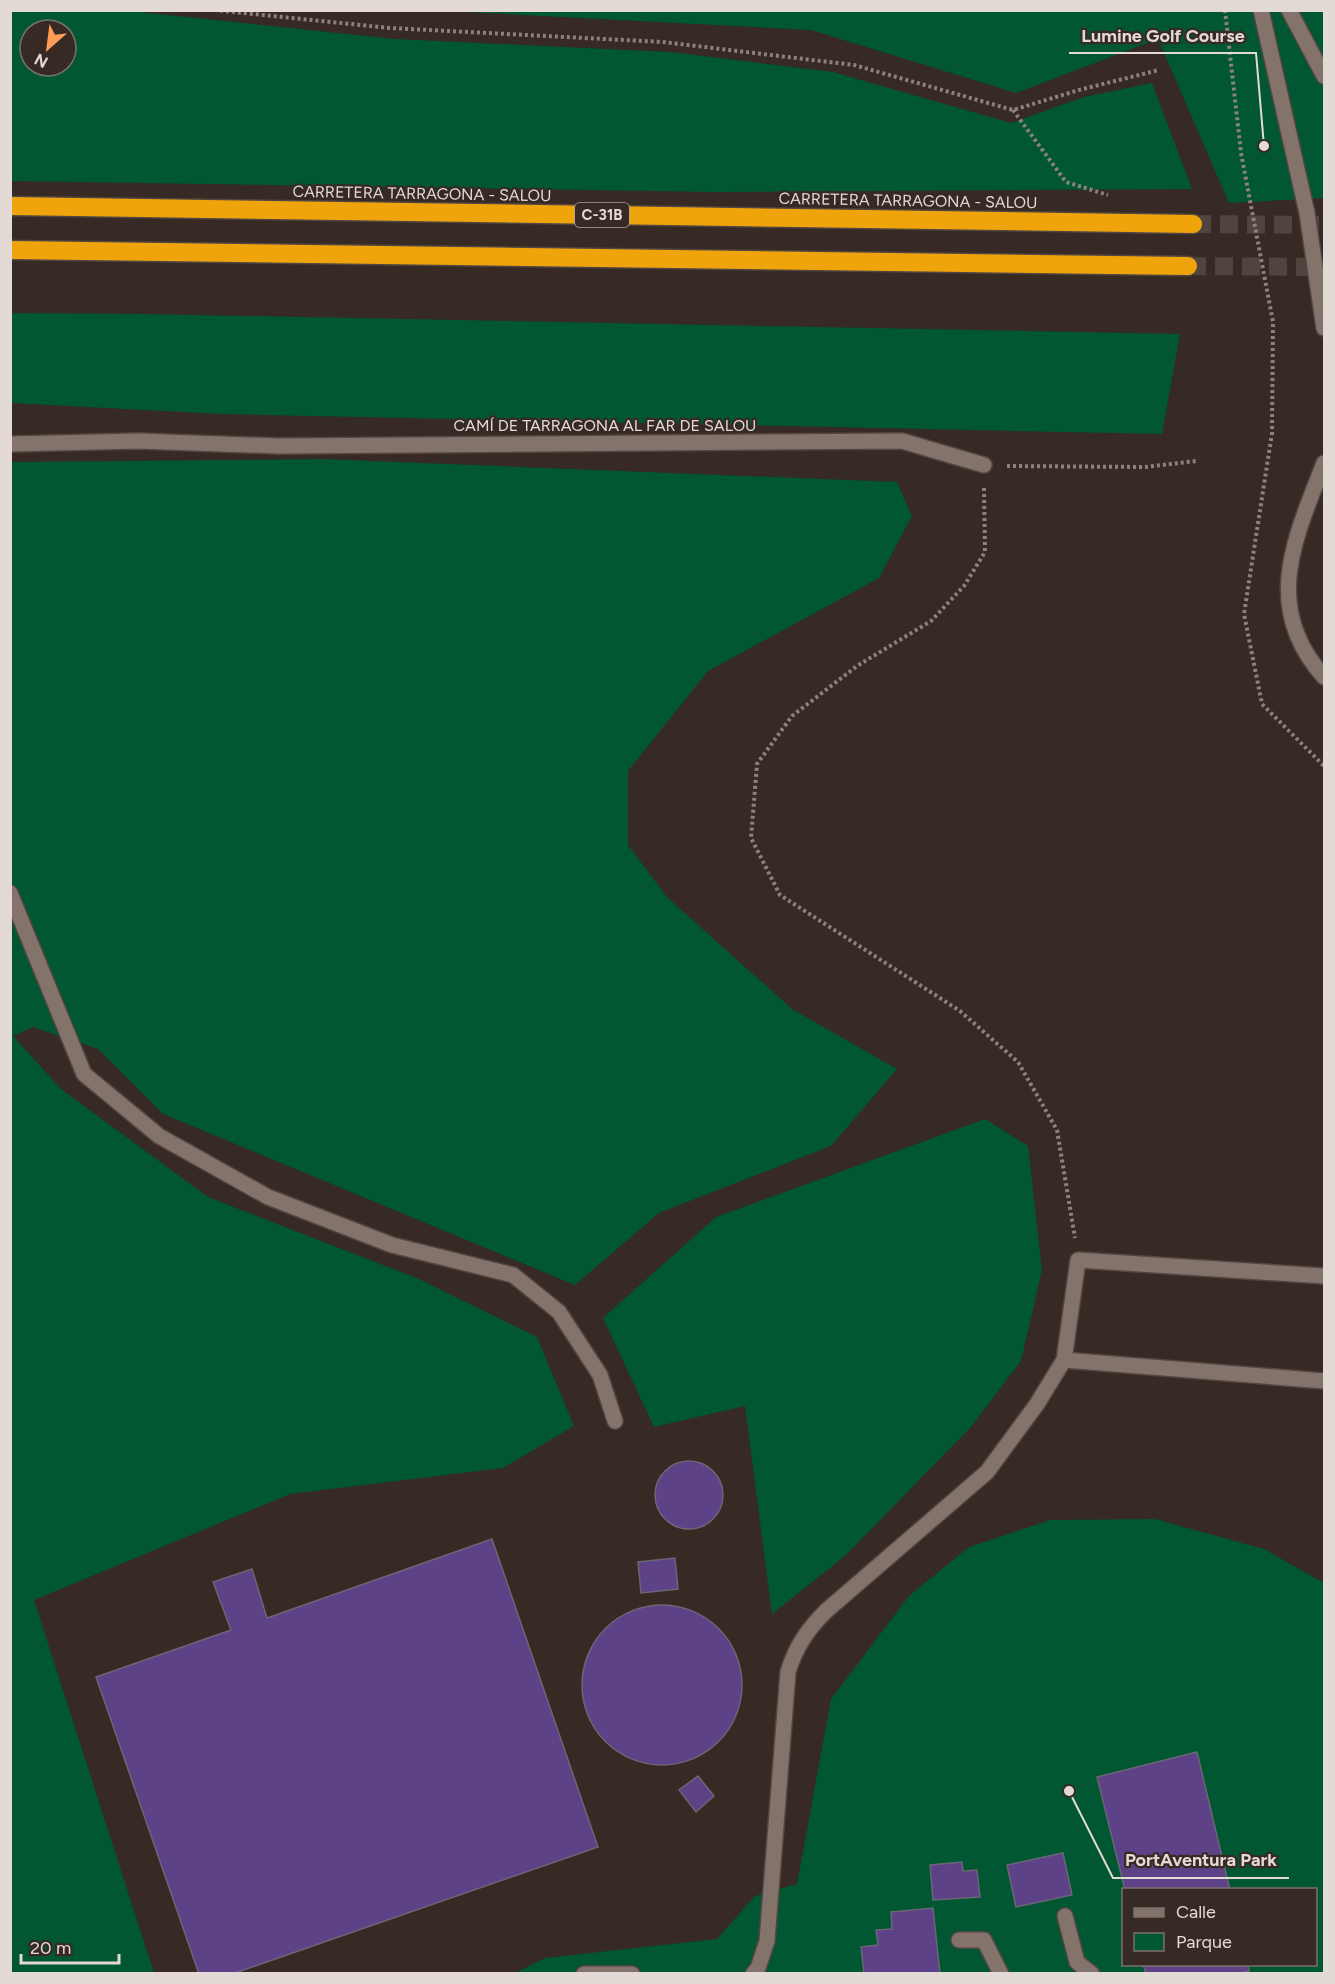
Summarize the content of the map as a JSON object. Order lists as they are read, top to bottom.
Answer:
{
  "streets": {
    "highway": ["CARRETERA TARRAGONA - SALOU", "C-31B"],
    "street": ["CAMÍ DE TARRAGONA AL FAR DE SALOU"]
  },
  "places": ["Lumine Golf Course", "PortAventura Park"],
  "legend": ["Calle", "Parque"],
  "scale_bar": "20 m",
  "north": "bottom left"
}
